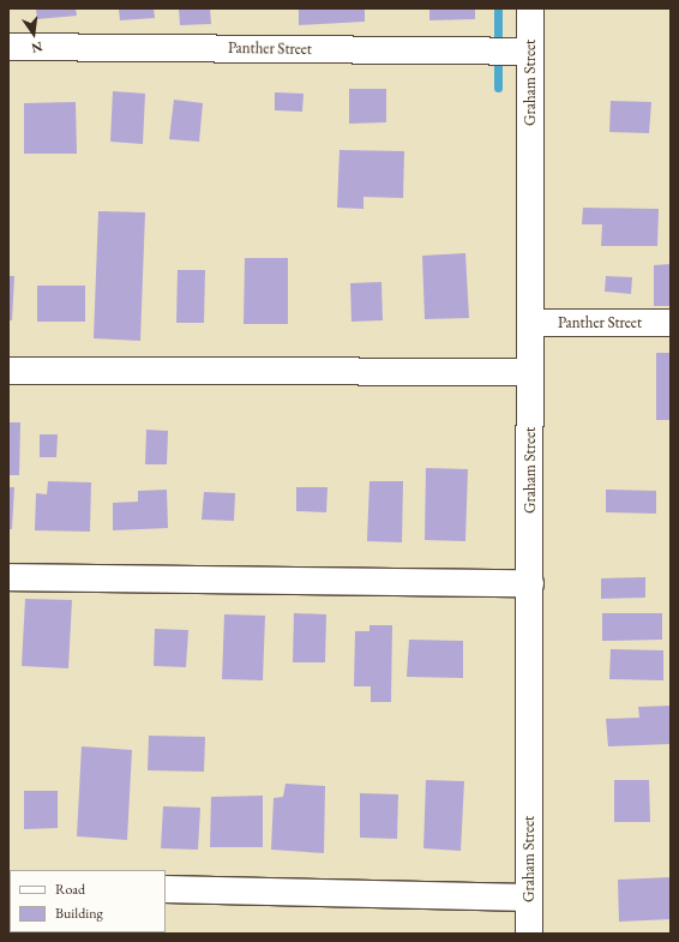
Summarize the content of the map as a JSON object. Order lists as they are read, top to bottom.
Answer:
{
  "streets": {
    "street": ["Panther Street", "Graham Street"]
  },
  "crossings": [
    ["Panther Street", "Graham Street"]
  ],
  "legend": ["Road", "Building"],
  "north": "bottom"
}
